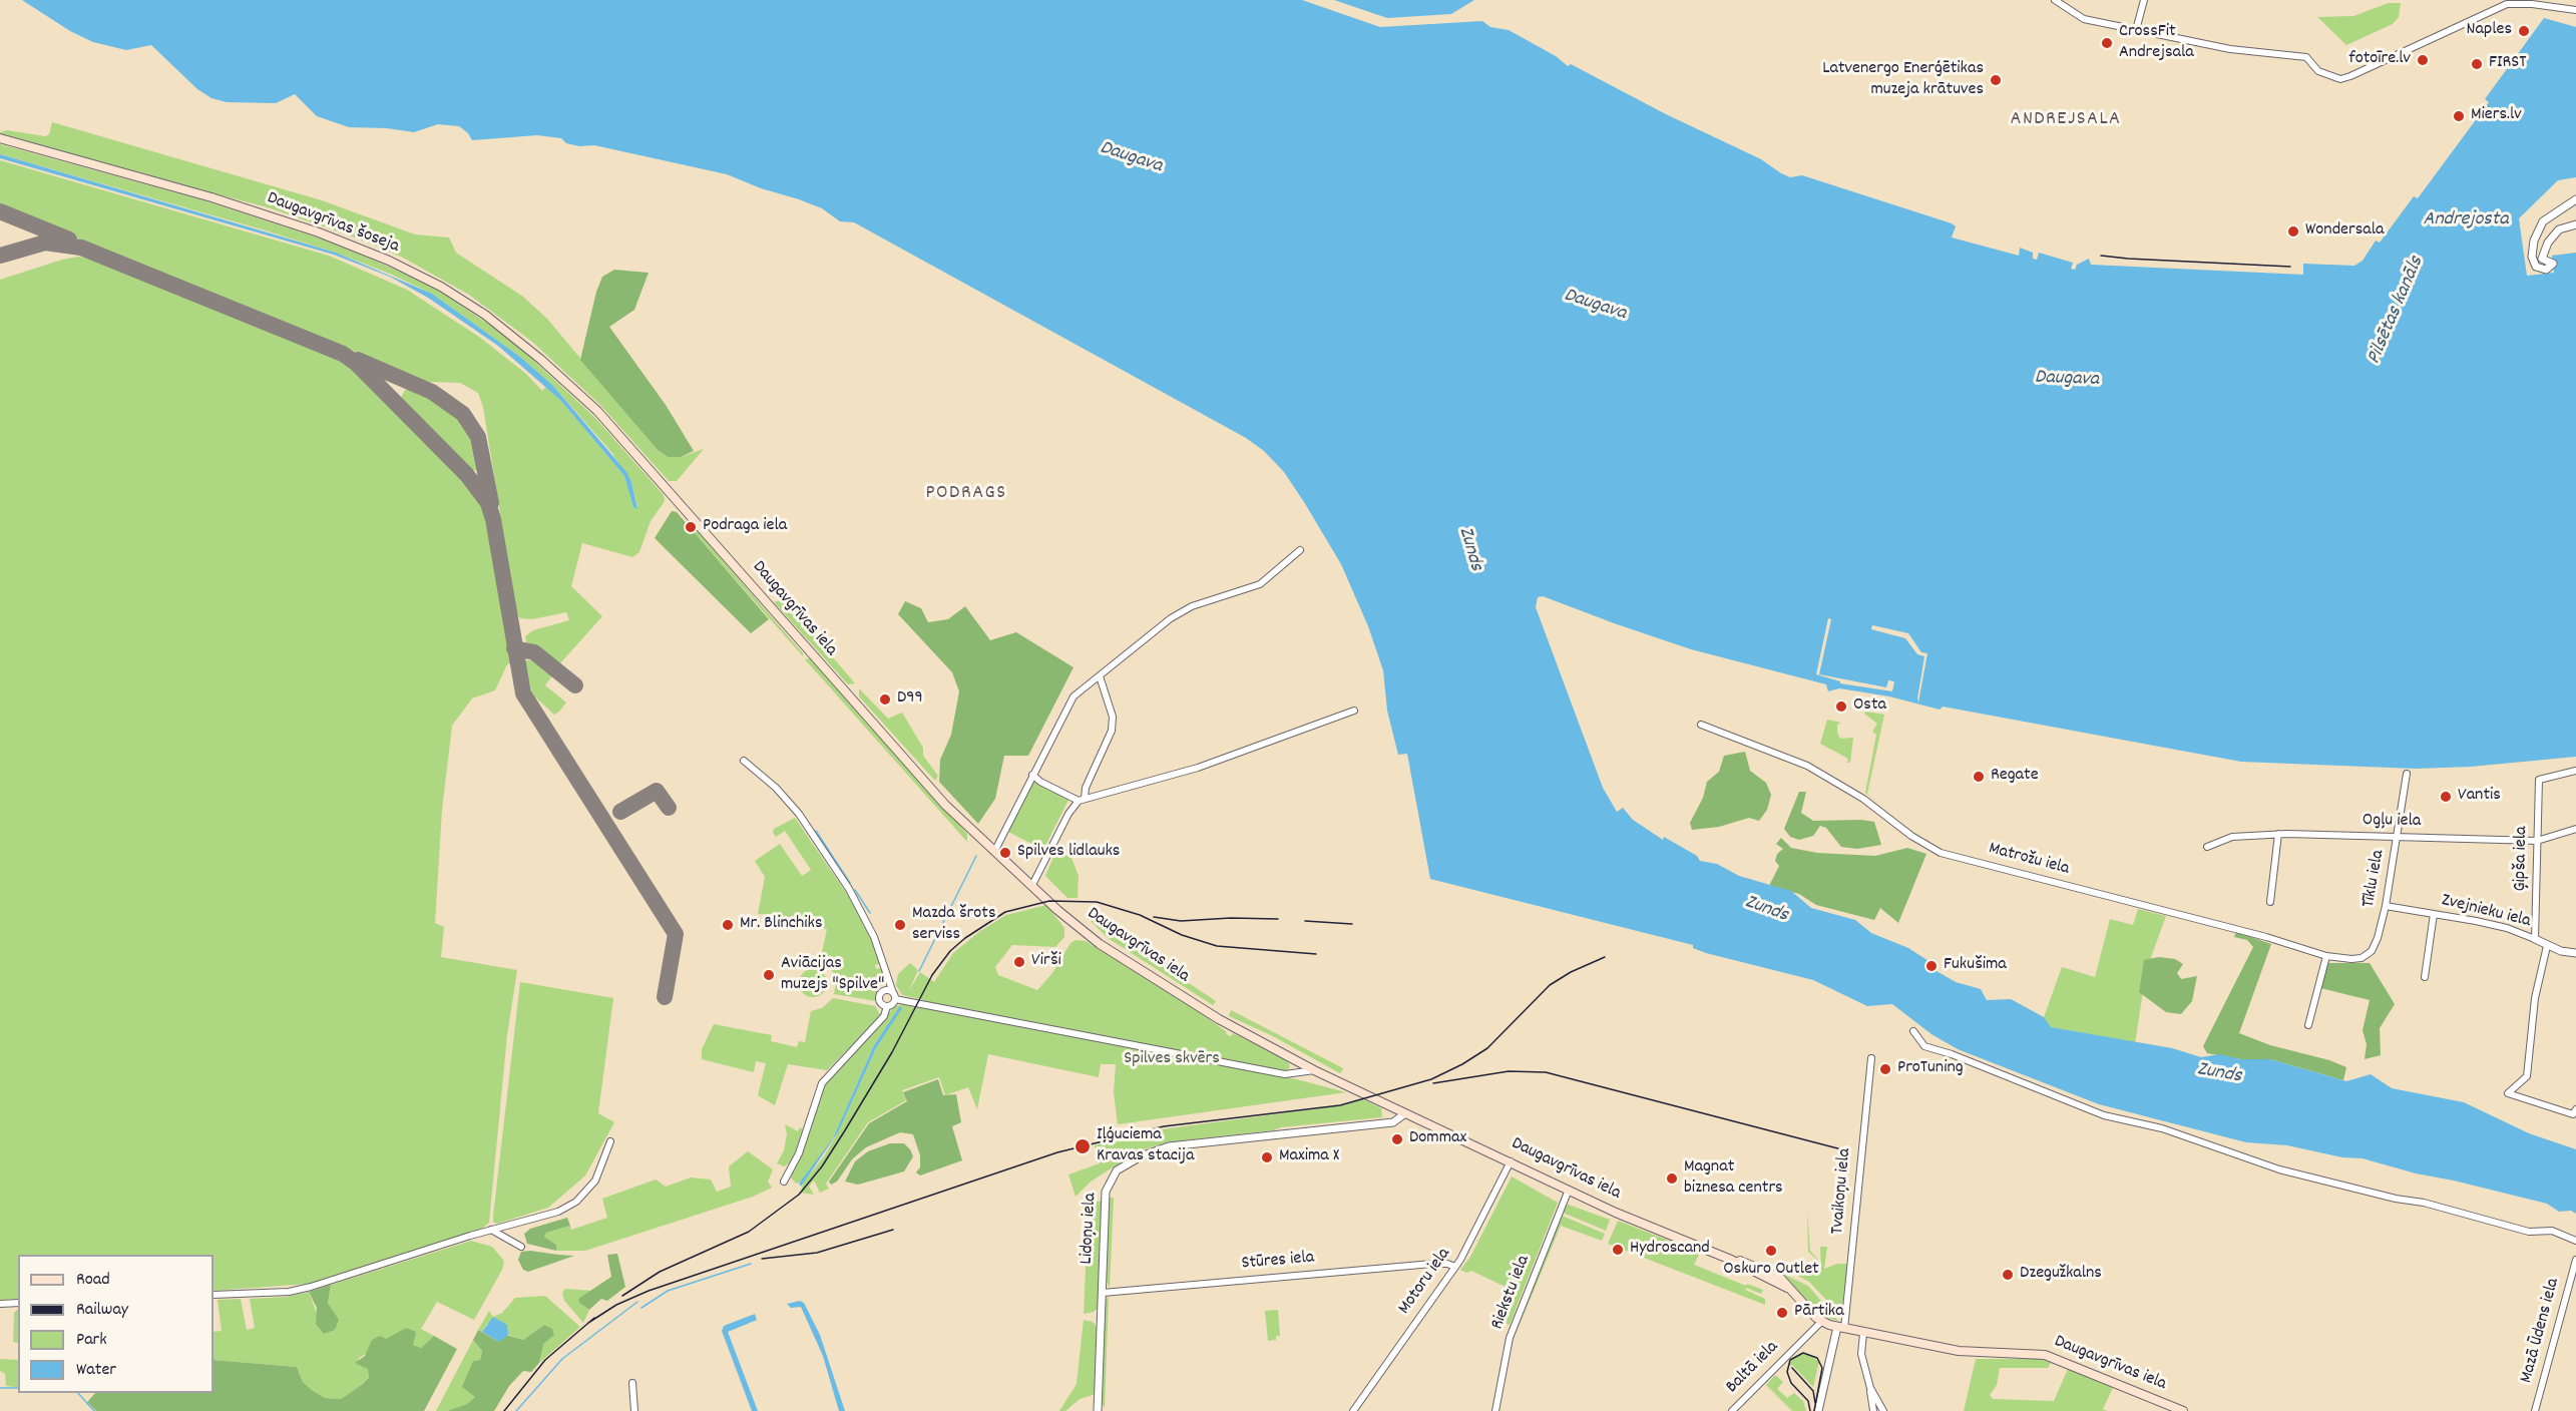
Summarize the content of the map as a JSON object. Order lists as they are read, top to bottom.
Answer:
{
  "streets": {
    "main road": ["Daugavgrīvas šoseja", "Daugavgrīvas iela"],
    "street": [
      "Ogļu iela",
      "Ģipša iela",
      "Matrožu iela",
      "Tīklu iela",
      "Zvejnieku iela",
      "Tvaikoņu iela",
      "Lidoņu iela",
      "Stūres iela",
      "Motoru iela",
      "Riekstu iela",
      "Mazā Ūdens iela",
      "Baltā iela"
    ]
  },
  "crossings": [
    ["Daugavgrīvas šoseja", "Daugavgrīvas iela"],
    ["Daugavgrīvas iela", "Tvaikoņu iela"],
    ["Daugavgrīvas iela", "Lidoņu iela"],
    ["Daugavgrīvas iela", "Motoru iela"],
    ["Daugavgrīvas iela", "Riekstu iela"],
    ["Daugavgrīvas iela", "Baltā iela"],
    ["Ogļu iela", "Ģipša iela"],
    ["Ogļu iela", "Tīklu iela"],
    ["Ģipša iela", "Zvejnieku iela"],
    ["Matrožu iela", "Tīklu iela"],
    ["Tīklu iela", "Zvejnieku iela"],
    ["Lidoņu iela", "Stūres iela"],
    ["Stūres iela", "Motoru iela"]
  ],
  "districts": ["ANDREJSALA", "PODRAGS"],
  "water": [
    "Daugava",
    "Andrejosta",
    "Pilsētas kanāls",
    "Zunds"
  ],
  "parks": ["Spilves skvērs"],
  "places": [
    "Naples",
    "CrossFit Andrejsala",
    "fotoīre.lv",
    "FIRST",
    "Latvenergo Enerģētikas muzeja krātuves",
    "Miers.lv",
    "Wondersala",
    "Podraga iela",
    "D99",
    "Osta",
    "Regate",
    "Vantis",
    "Spilves lidlauks",
    "Mr. Blinchiks",
    "Mazda šrots serviss",
    "Virši",
    "Fukušima",
    "Aviācijas muzejs \"Spilve\"",
    "ProTuning",
    "Dommax",
    "Iļģuciema Kravas stacija",
    "Maxima X",
    "Magnat biznesa centrs",
    "Hydroscand",
    "Oskuro Outlet",
    "Dzegužkalns",
    "Pārtika"
  ],
  "legend": [
    "Road",
    "Railway",
    "Park",
    "Water"
  ]
}
